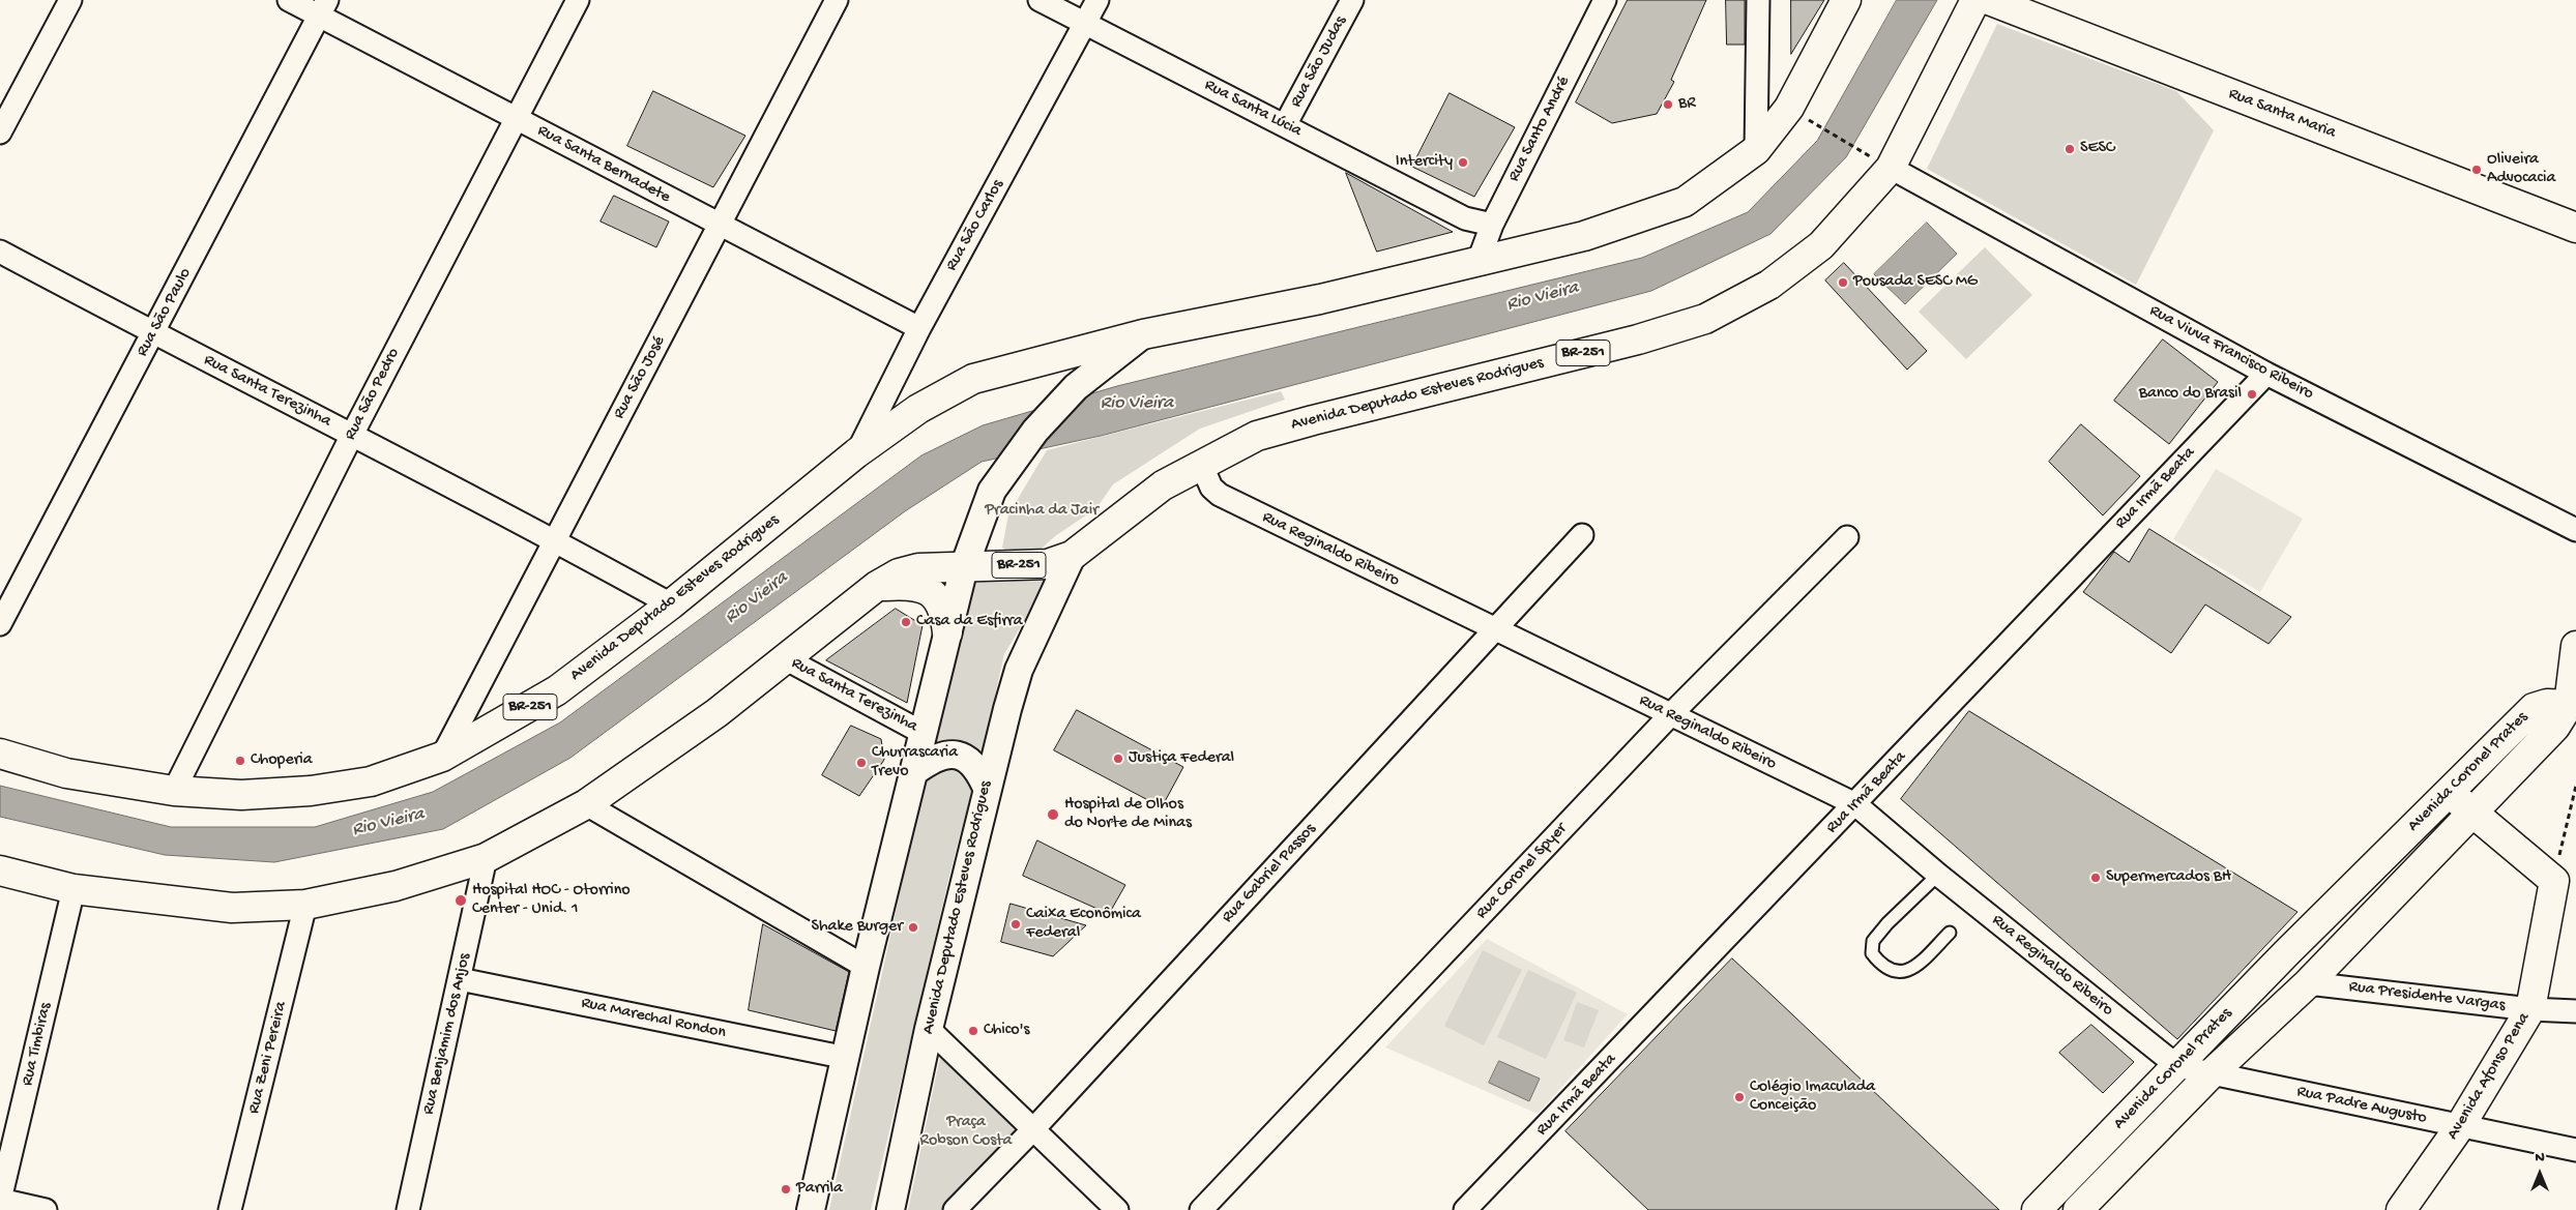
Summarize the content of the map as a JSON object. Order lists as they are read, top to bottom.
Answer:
{
  "streets": {
    "main road": [
      "Rua Santa Maria",
      "BR-251",
      "Avenida Deputado Esteves Rodrigues",
      "Avenida Coronel Prates",
      "Avenida Afonso Pena"
    ],
    "street": [
      "Rua São Judas",
      "Rua Santa Lúcia",
      "Rua Santo André",
      "Rua Santa Bernadete",
      "Rua São Carlos",
      "Rua São Paulo",
      "Rua Viuva Francisco Ribeiro",
      "Rua São José",
      "Rua Santa Terezinha",
      "Rua São Pedro",
      "Rua Irmã Beata",
      "Rua Reginaldo Ribeiro",
      "Rua Coronel Spyer",
      "Rua Gabriel Passos",
      "Rua Presidente Vargas",
      "Rua Marechal Rondon",
      "Rua Benjamim dos Anjos",
      "Rua Timbiras",
      "Rua Zeni Pereira",
      "Rua Padre Augusto"
    ]
  },
  "crossings": [
    ["Rua São Judas", "Rua Santa Lúcia"],
    ["Rua Santa Lúcia", "Rua Santo André"],
    ["Rua Santa Lúcia", "Rua São Carlos"],
    ["Rua Santo André", "Avenida Deputado Esteves Rodrigues"],
    ["Rua Santa Bernadete", "Rua São Carlos"],
    ["Rua Santa Bernadete", "Rua São Paulo"],
    ["Rua Santa Bernadete", "Rua São José"],
    ["Rua Santa Bernadete", "Rua São Pedro"],
    ["Rua São Carlos", "Avenida Deputado Esteves Rodrigues"],
    ["Rua São Paulo", "Rua Santa Terezinha"],
    ["Rua Viuva Francisco Ribeiro", "Avenida Deputado Esteves Rodrigues"],
    ["Rua Viuva Francisco Ribeiro", "Rua Irmã Beata"],
    ["Rua São José", "Rua Santa Terezinha"],
    ["Rua São José", "Avenida Deputado Esteves Rodrigues"],
    ["Rua Santa Terezinha", "Rua São Pedro"],
    ["Rua Santa Terezinha", "Avenida Deputado Esteves Rodrigues"],
    ["Rua São Pedro", "Avenida Deputado Esteves Rodrigues"],
    ["Avenida Deputado Esteves Rodrigues", "Rua Reginaldo Ribeiro"],
    ["Avenida Deputado Esteves Rodrigues", "Rua Marechal Rondon"],
    ["Avenida Deputado Esteves Rodrigues", "Rua Benjamim dos Anjos"],
    ["Avenida Deputado Esteves Rodrigues", "Rua Timbiras"],
    ["Avenida Deputado Esteves Rodrigues", "Rua Zeni Pereira"],
    ["Rua Irmã Beata", "Rua Reginaldo Ribeiro"],
    ["Rua Reginaldo Ribeiro", "Avenida Coronel Prates"],
    ["Rua Reginaldo Ribeiro", "Rua Coronel Spyer"],
    ["Rua Reginaldo Ribeiro", "Rua Gabriel Passos"],
    ["Rua Reginaldo Ribeiro", "Rua Padre Augusto"],
    ["Avenida Coronel Prates", "Rua Presidente Vargas"],
    ["Avenida Coronel Prates", "Rua Padre Augusto"],
    ["Rua Presidente Vargas", "Avenida Afonso Pena"],
    ["Rua Marechal Rondon", "Rua Benjamim dos Anjos"],
    ["Avenida Afonso Pena", "Rua Padre Augusto"]
  ],
  "water": ["Rio Vieira"],
  "parks": ["Pracinha da Jair", "Praça Robson Costa"],
  "places": [
    "BR",
    "SESC",
    "Intercity",
    "Oliveira Advocacia",
    "Pousada SESC MG",
    "Banco do Brasil",
    "Casa da Esfirra",
    "Justiça Federal",
    "Choperia",
    "Churrascaria Trevo",
    "Hospital de Olhos do Norte de Minas",
    "Supermercados BH",
    "Hospital HOC - Otorrino Center - Unid. 1",
    "Caixa Econômica Federal",
    "Shake Burger",
    "Chico's",
    "Colégio Imaculada Conceição",
    "Parrila"
  ],
  "north": "top"
}
